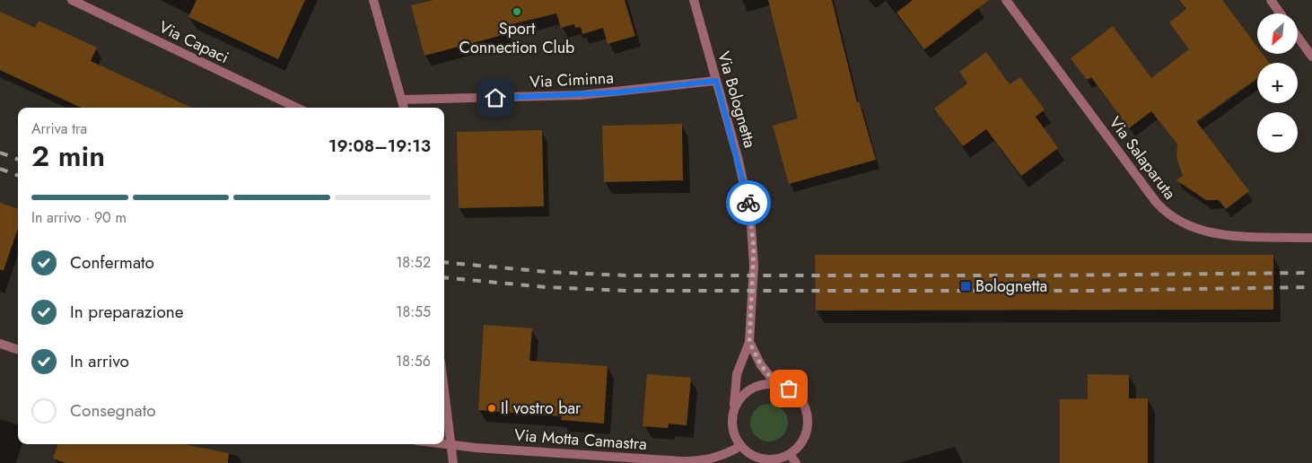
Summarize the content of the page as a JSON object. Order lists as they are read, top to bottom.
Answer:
{
  "streets": {
    "street": [
      "Via Capaci",
      "Via Ciminna",
      "Via Bolognetta",
      "Via Salaparuta",
      "Via Motta Camastra"
    ]
  },
  "crossings": [
    ["Via Ciminna", "Via Bolognetta"],
    ["Via Bolognetta", "Via Motta Camastra"]
  ],
  "places": {
    "other": ["Sport Connection Club", "Il vostro bar"],
    "transit": ["Bolognetta"]
  },
  "north": "bottom left",
  "page": {
    "map_buttons": ["+", "−"],
    "heading": ["2 min", "Arriva tra", "19:08–19:13"],
    "bar": "In arrivo · 90 m",
    "list": [
      ["Confermato", "18:52"],
      ["In preparazione", "18:55"],
      ["In arrivo", "18:56"],
      "Consegnato"
    ]
  }
}
